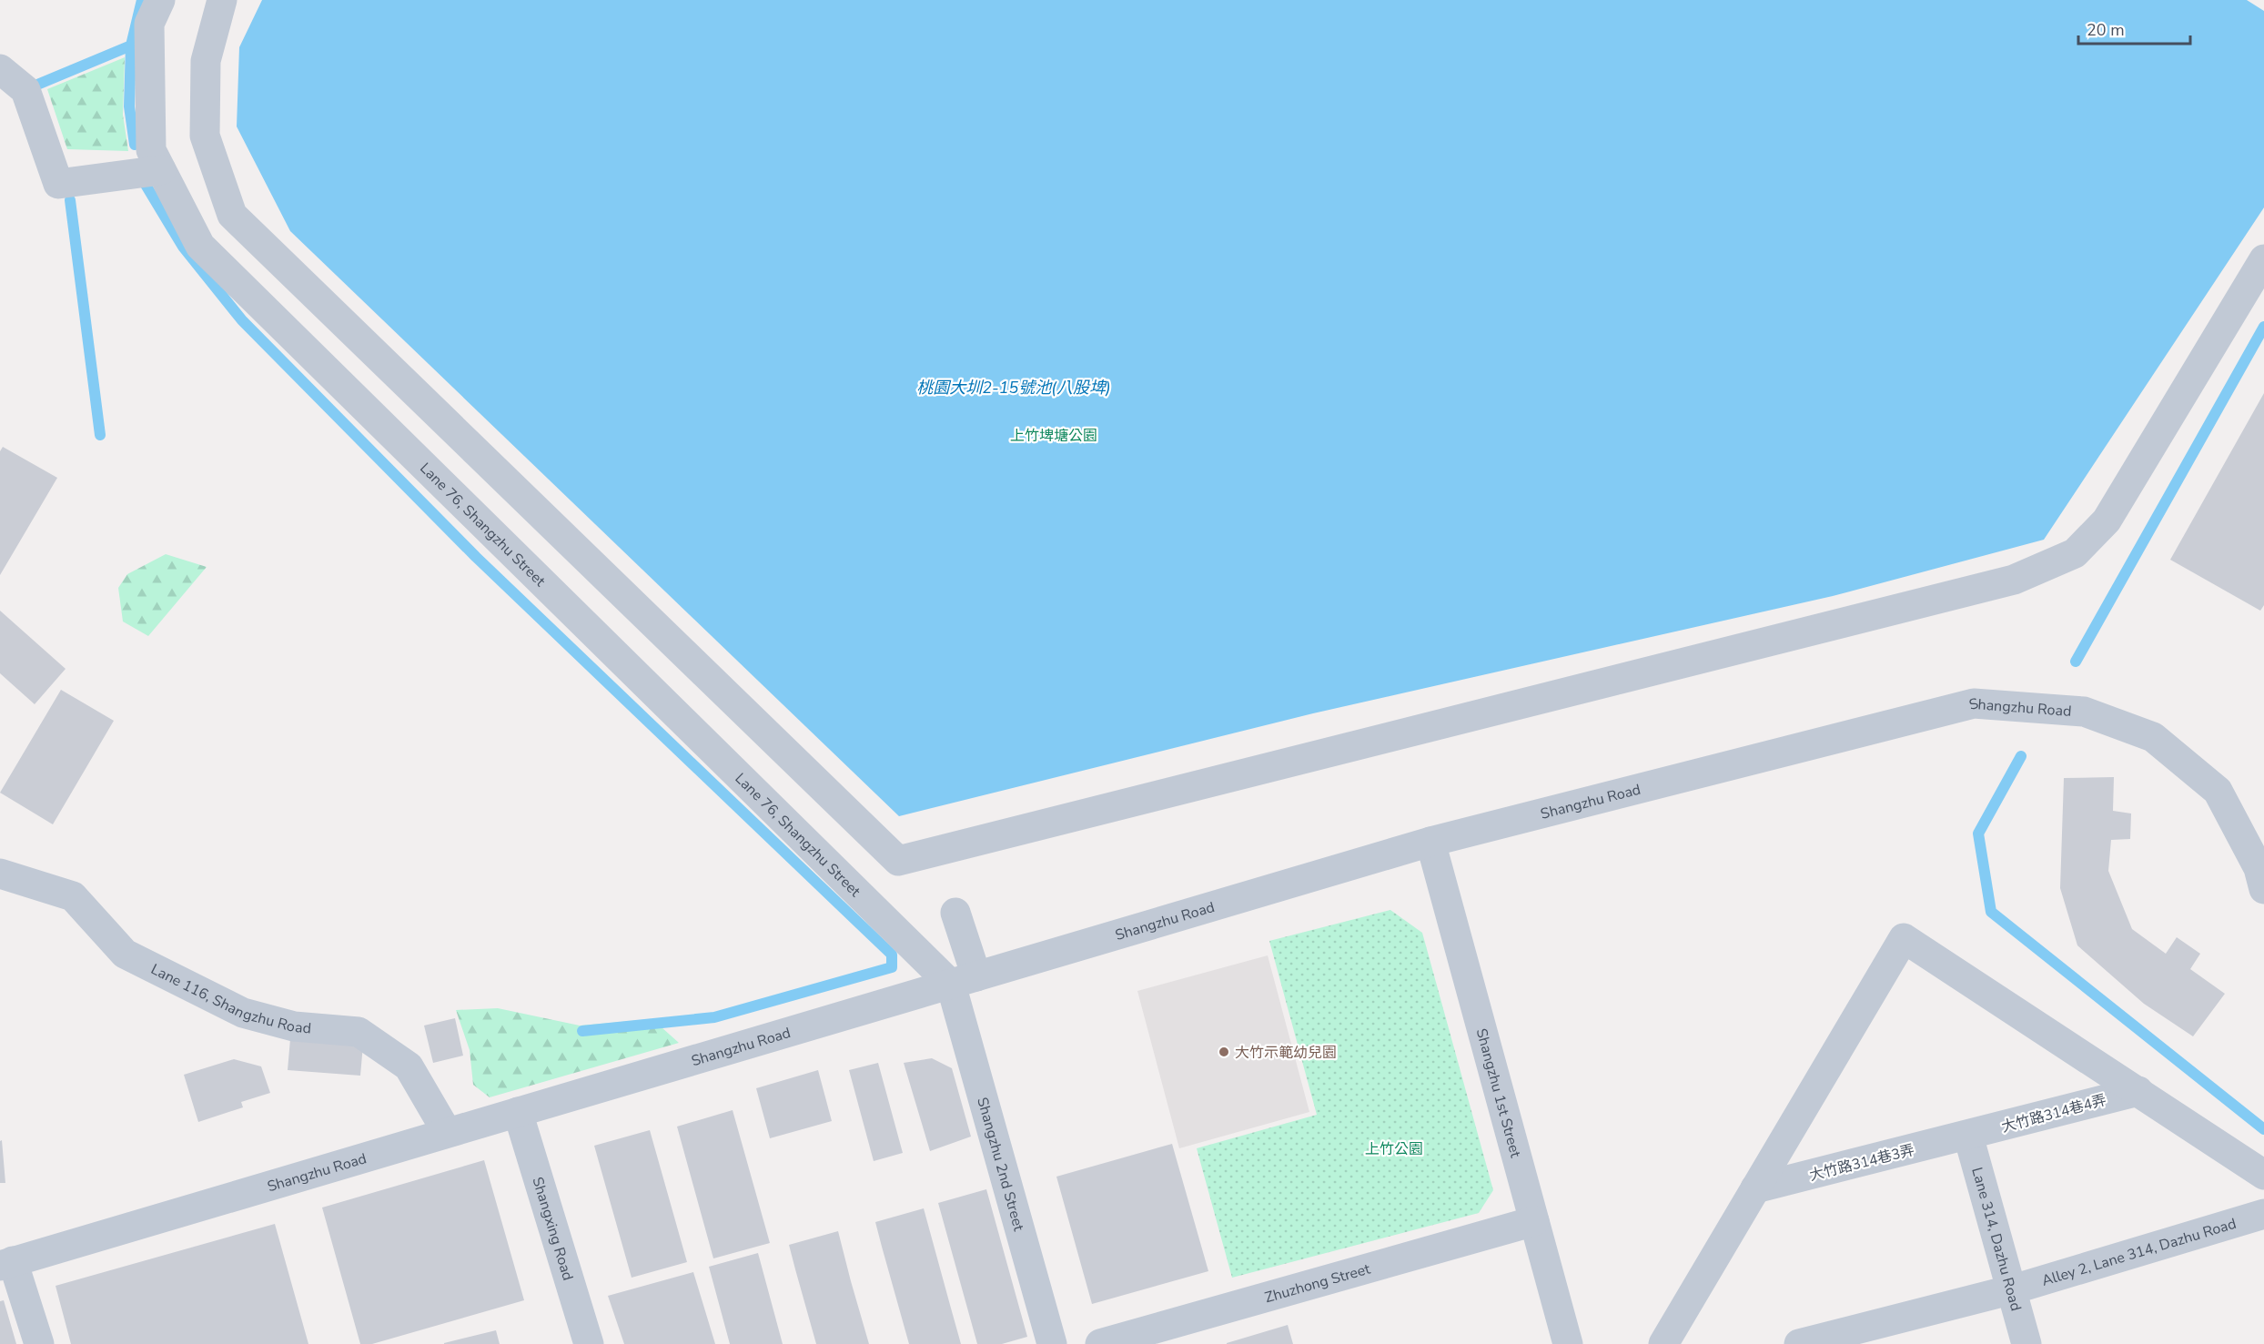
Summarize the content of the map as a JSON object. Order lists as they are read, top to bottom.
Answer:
{
  "streets": {
    "street": [
      "Lane 76, Shangzhu Street",
      "Shangzhu Road",
      "Lane 116, Shangzhu Road",
      "Shangzhu 1st Street",
      "大竹路314巷4弄",
      "大竹路314巷3弄",
      "Shangzhu 2nd Street",
      "Shangxing Road",
      "Lane 314, Dazhu Road",
      "Alley 2, Lane 314, Dazhu Road",
      "Zhuzhong Street"
    ]
  },
  "crossings": [
    ["Lane 76, Shangzhu Street", "Shangzhu Road"],
    ["Lane 76, Shangzhu Street", "Shangzhu 2nd Street"],
    ["Shangzhu Road", "Lane 116, Shangzhu Road"],
    ["Shangzhu Road", "Shangzhu 1st Street"],
    ["Shangzhu Road", "Shangzhu 2nd Street"],
    ["Shangzhu Road", "Shangxing Road"],
    ["Shangzhu 1st Street", "Zhuzhong Street"],
    ["大竹路314巷4弄", "大竹路314巷3弄"],
    ["大竹路314巷4弄", "Lane 314, Dazhu Road"],
    ["大竹路314巷3弄", "Lane 314, Dazhu Road"],
    ["Lane 314, Dazhu Road", "Alley 2, Lane 314, Dazhu Road"]
  ],
  "water": ["桃園大圳2-15號池(八股埤)"],
  "parks": ["上竹埤塘公園", "上竹公園"],
  "places": ["大竹示範幼兒園"],
  "scale_bar": "20 m"
}
